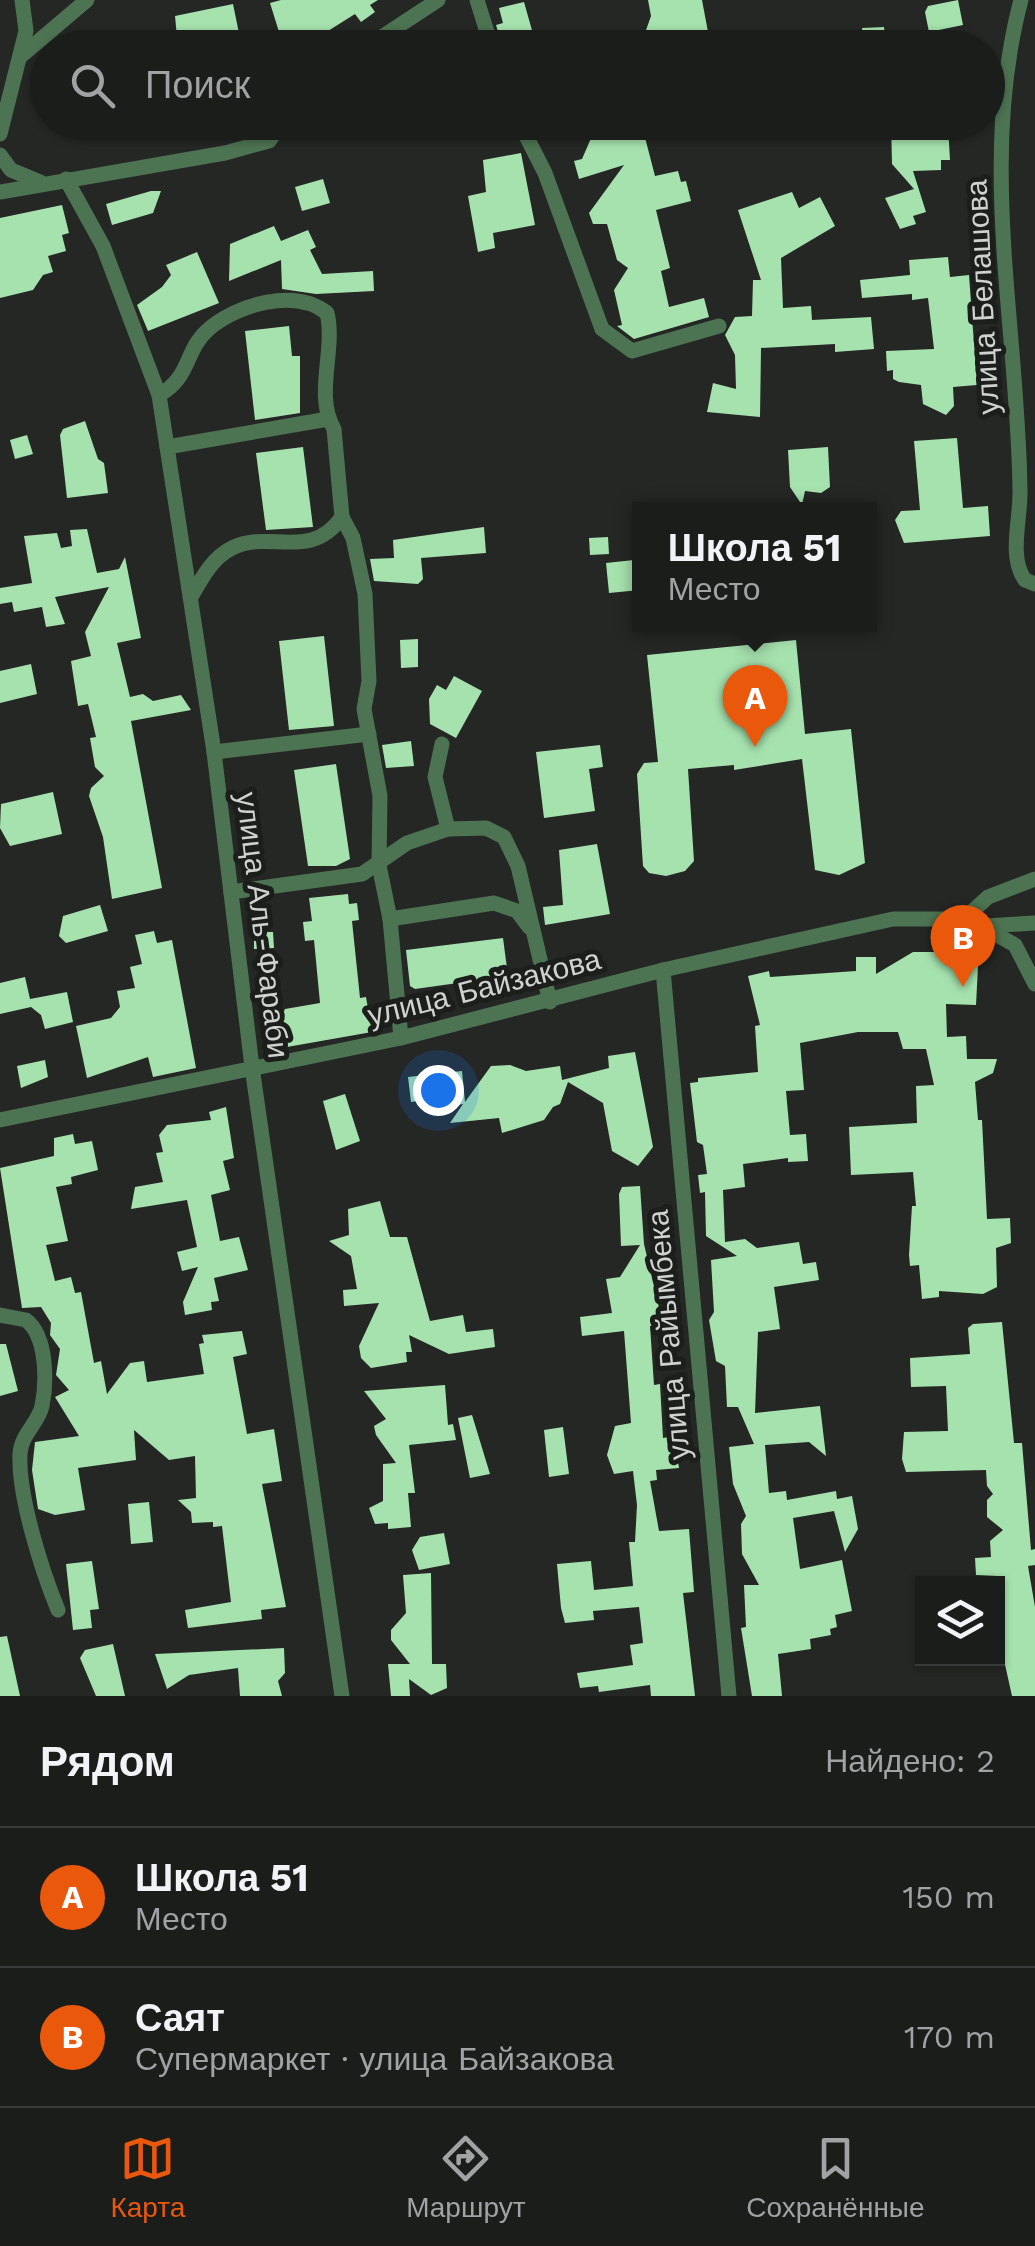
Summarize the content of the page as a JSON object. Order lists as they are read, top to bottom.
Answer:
{
  "streets": {
    "street": [
      "улица Белашова",
      "улица Аль-Фараби",
      "улица Байзакова",
      "улица Райымбека"
    ]
  },
  "crossings": [
    ["улица Аль-Фараби", "улица Байзакова"],
    ["улица Байзакова", "улица Райымбека"]
  ],
  "page": {
    "search": "Поиск",
    "popup": ["Школа 51", "Место"],
    "pins": ["A", "B"],
    "heading": ["Рядом", "Найдено: 2"],
    "list": [
      {
        "mark": "A",
        "name": "Школа 51",
        "note": "Место",
        "value": "150 m"
      },
      {
        "mark": "B",
        "name": "Саят",
        "note": "Супермаркет · улица Байзакова",
        "value": "170 m"
      }
    ],
    "nav": ["Карта", "Маршрут", "Сохранённые"]
  }
}
